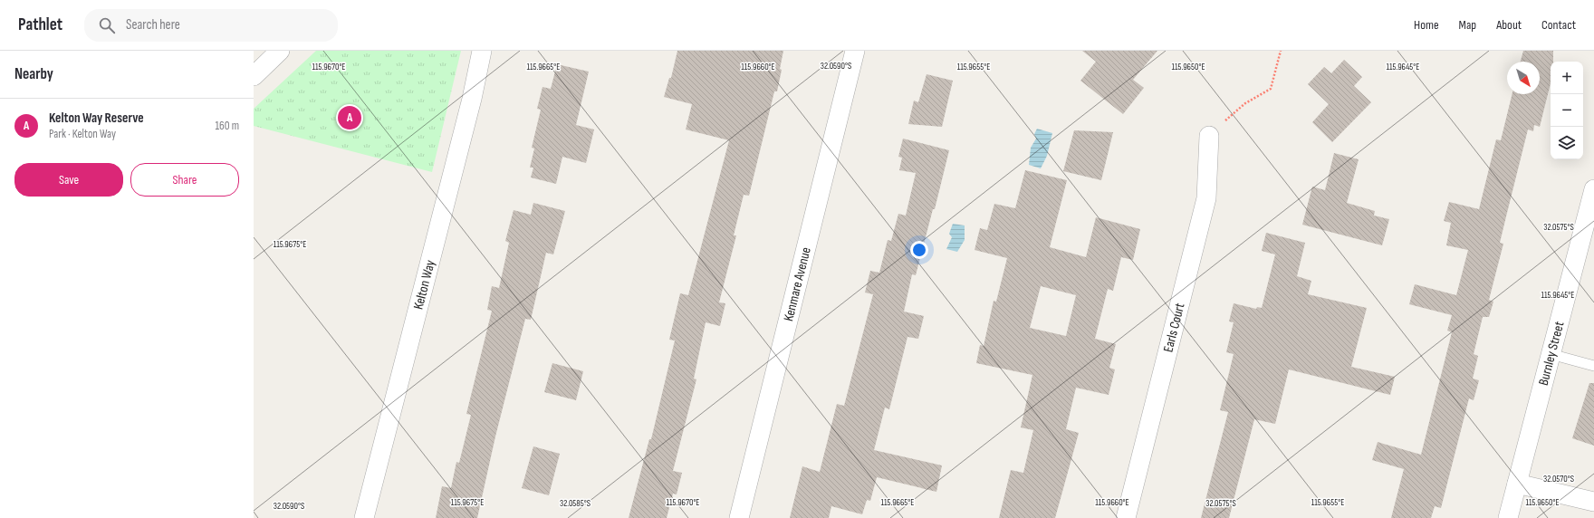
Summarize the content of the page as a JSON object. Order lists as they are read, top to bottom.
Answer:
{
  "streets": {
    "street": [
      "Kelton Way",
      "Kenmare Avenue",
      "Earls Court",
      "Burnley Street"
    ]
  },
  "north": "bottom right",
  "page": {
    "header": "Pathlet",
    "search": "Search here",
    "nav": [
      "Home",
      "Map",
      "About",
      "Contact"
    ],
    "heading": "Nearby",
    "map_buttons": ["+", "−"],
    "list": [
      {
        "mark": "A",
        "name": "Kelton Way Reserve",
        "note": "Park · Kelton Way",
        "value": "160 m"
      }
    ],
    "pins": "A",
    "buttons": ["Save", "Share"]
  },
  "coordinates": [
    "32.0590°S",
    "115.9670°E",
    "115.9665°E",
    "115.9660°E",
    "115.9655°E",
    "115.9650°E",
    "115.9645°E",
    "32.0575°S",
    "115.9675°E",
    "32.0570°S",
    "32.0585°S"
  ]
}
